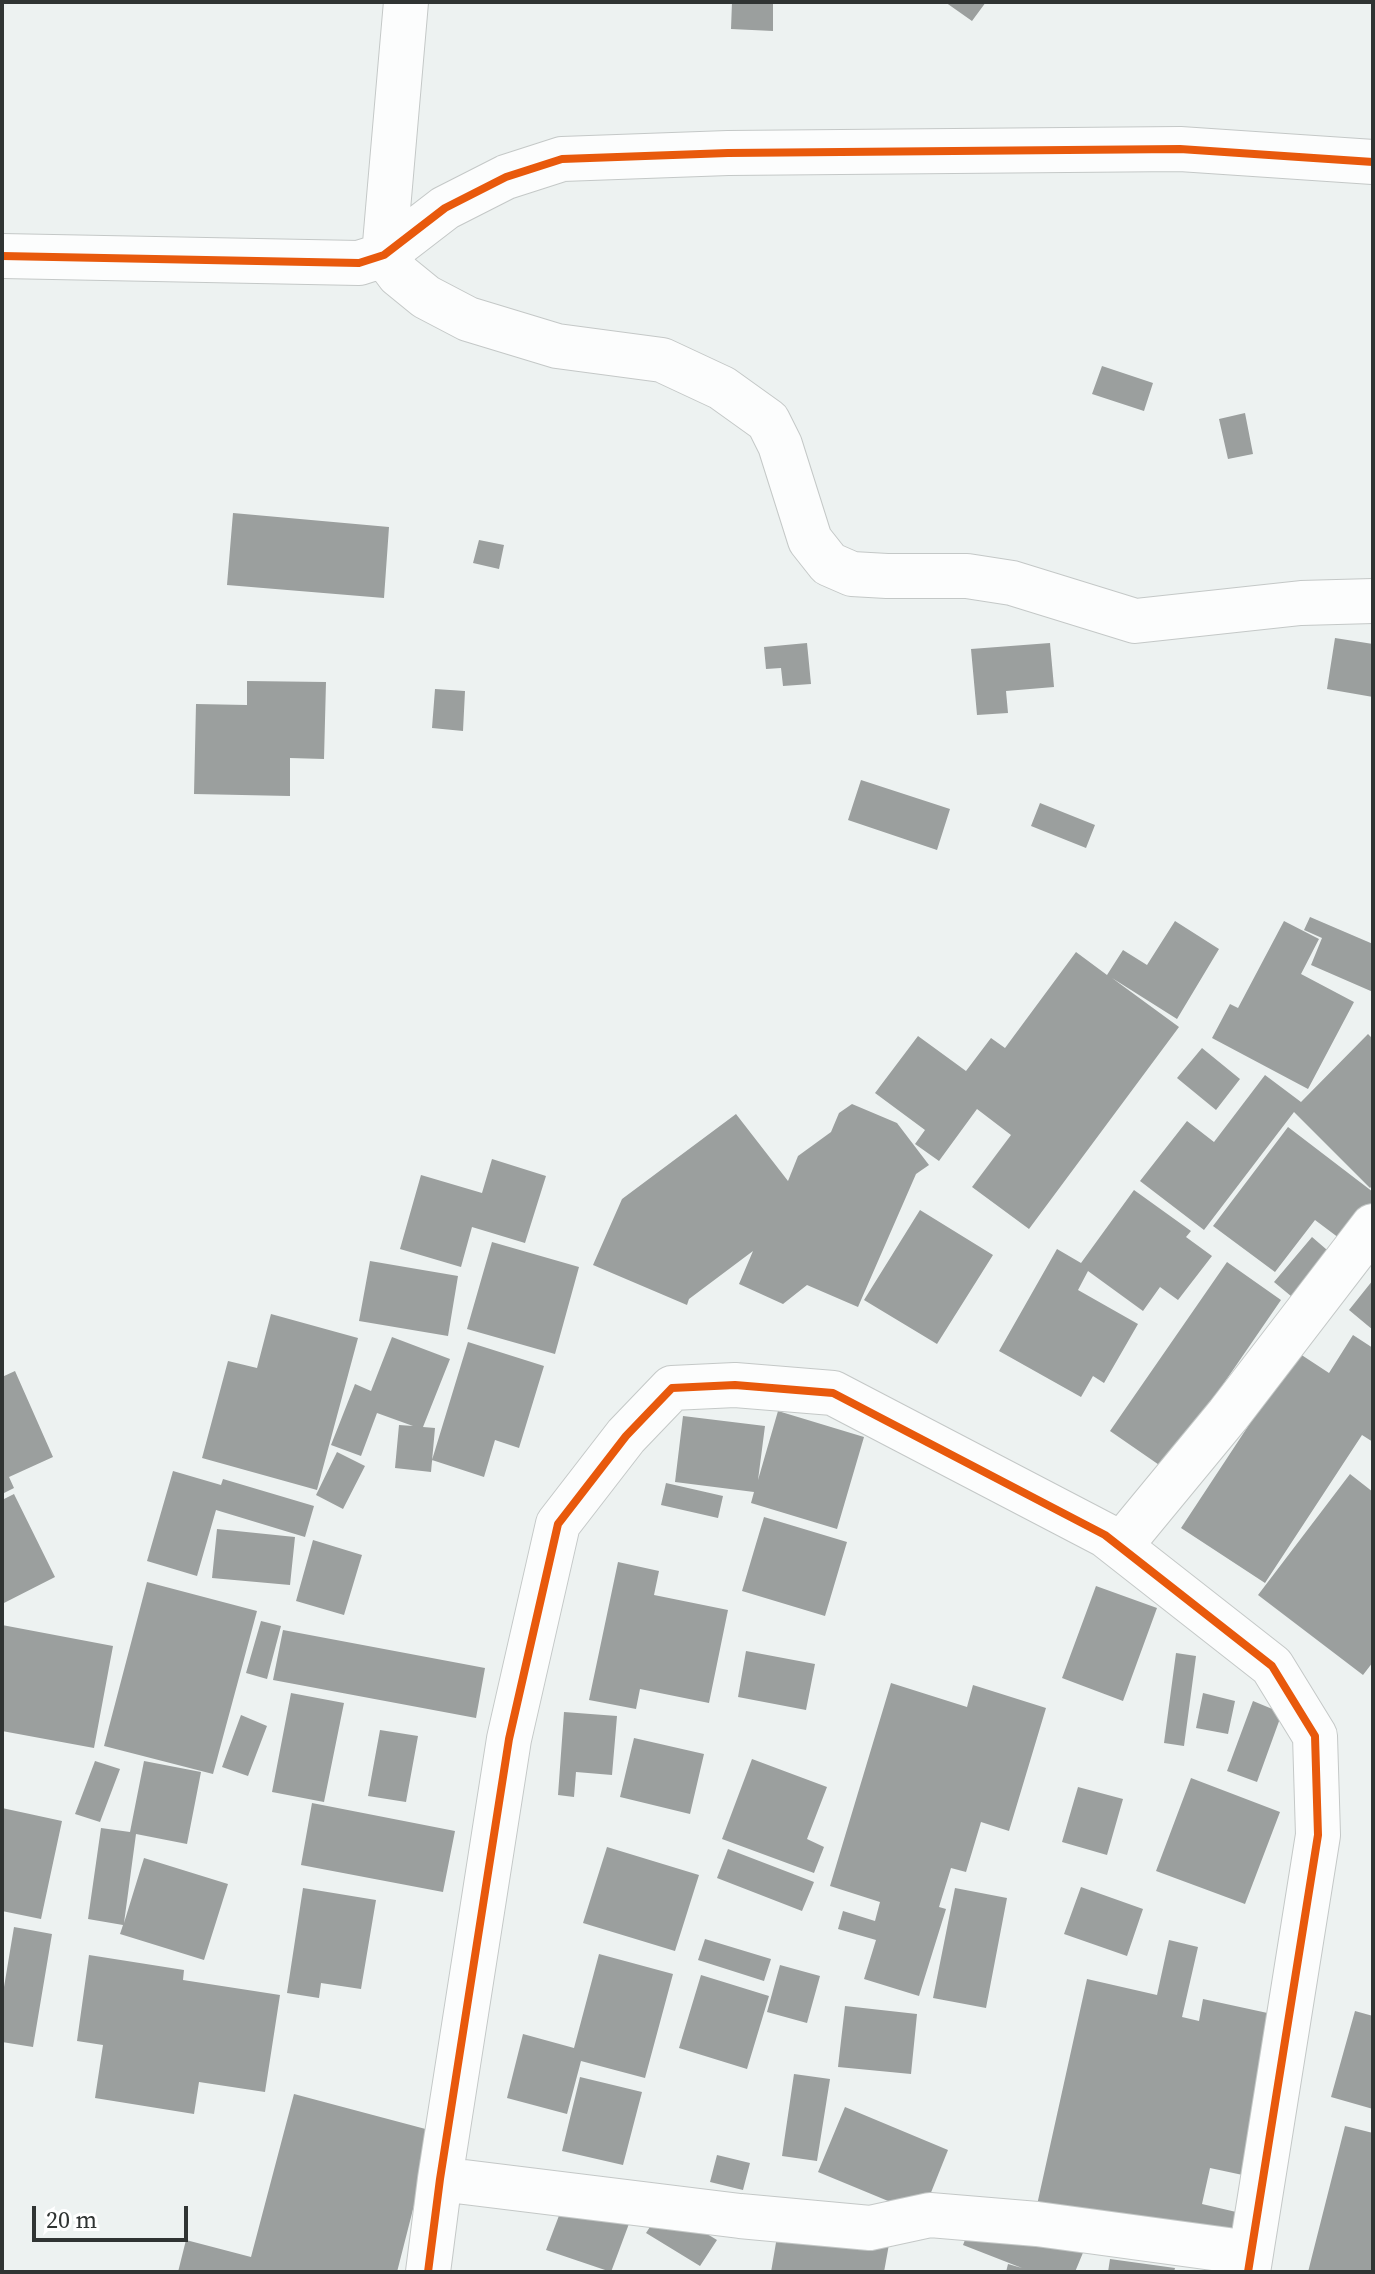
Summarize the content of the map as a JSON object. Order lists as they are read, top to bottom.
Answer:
{
  "scale_bar": "20 m"
}
